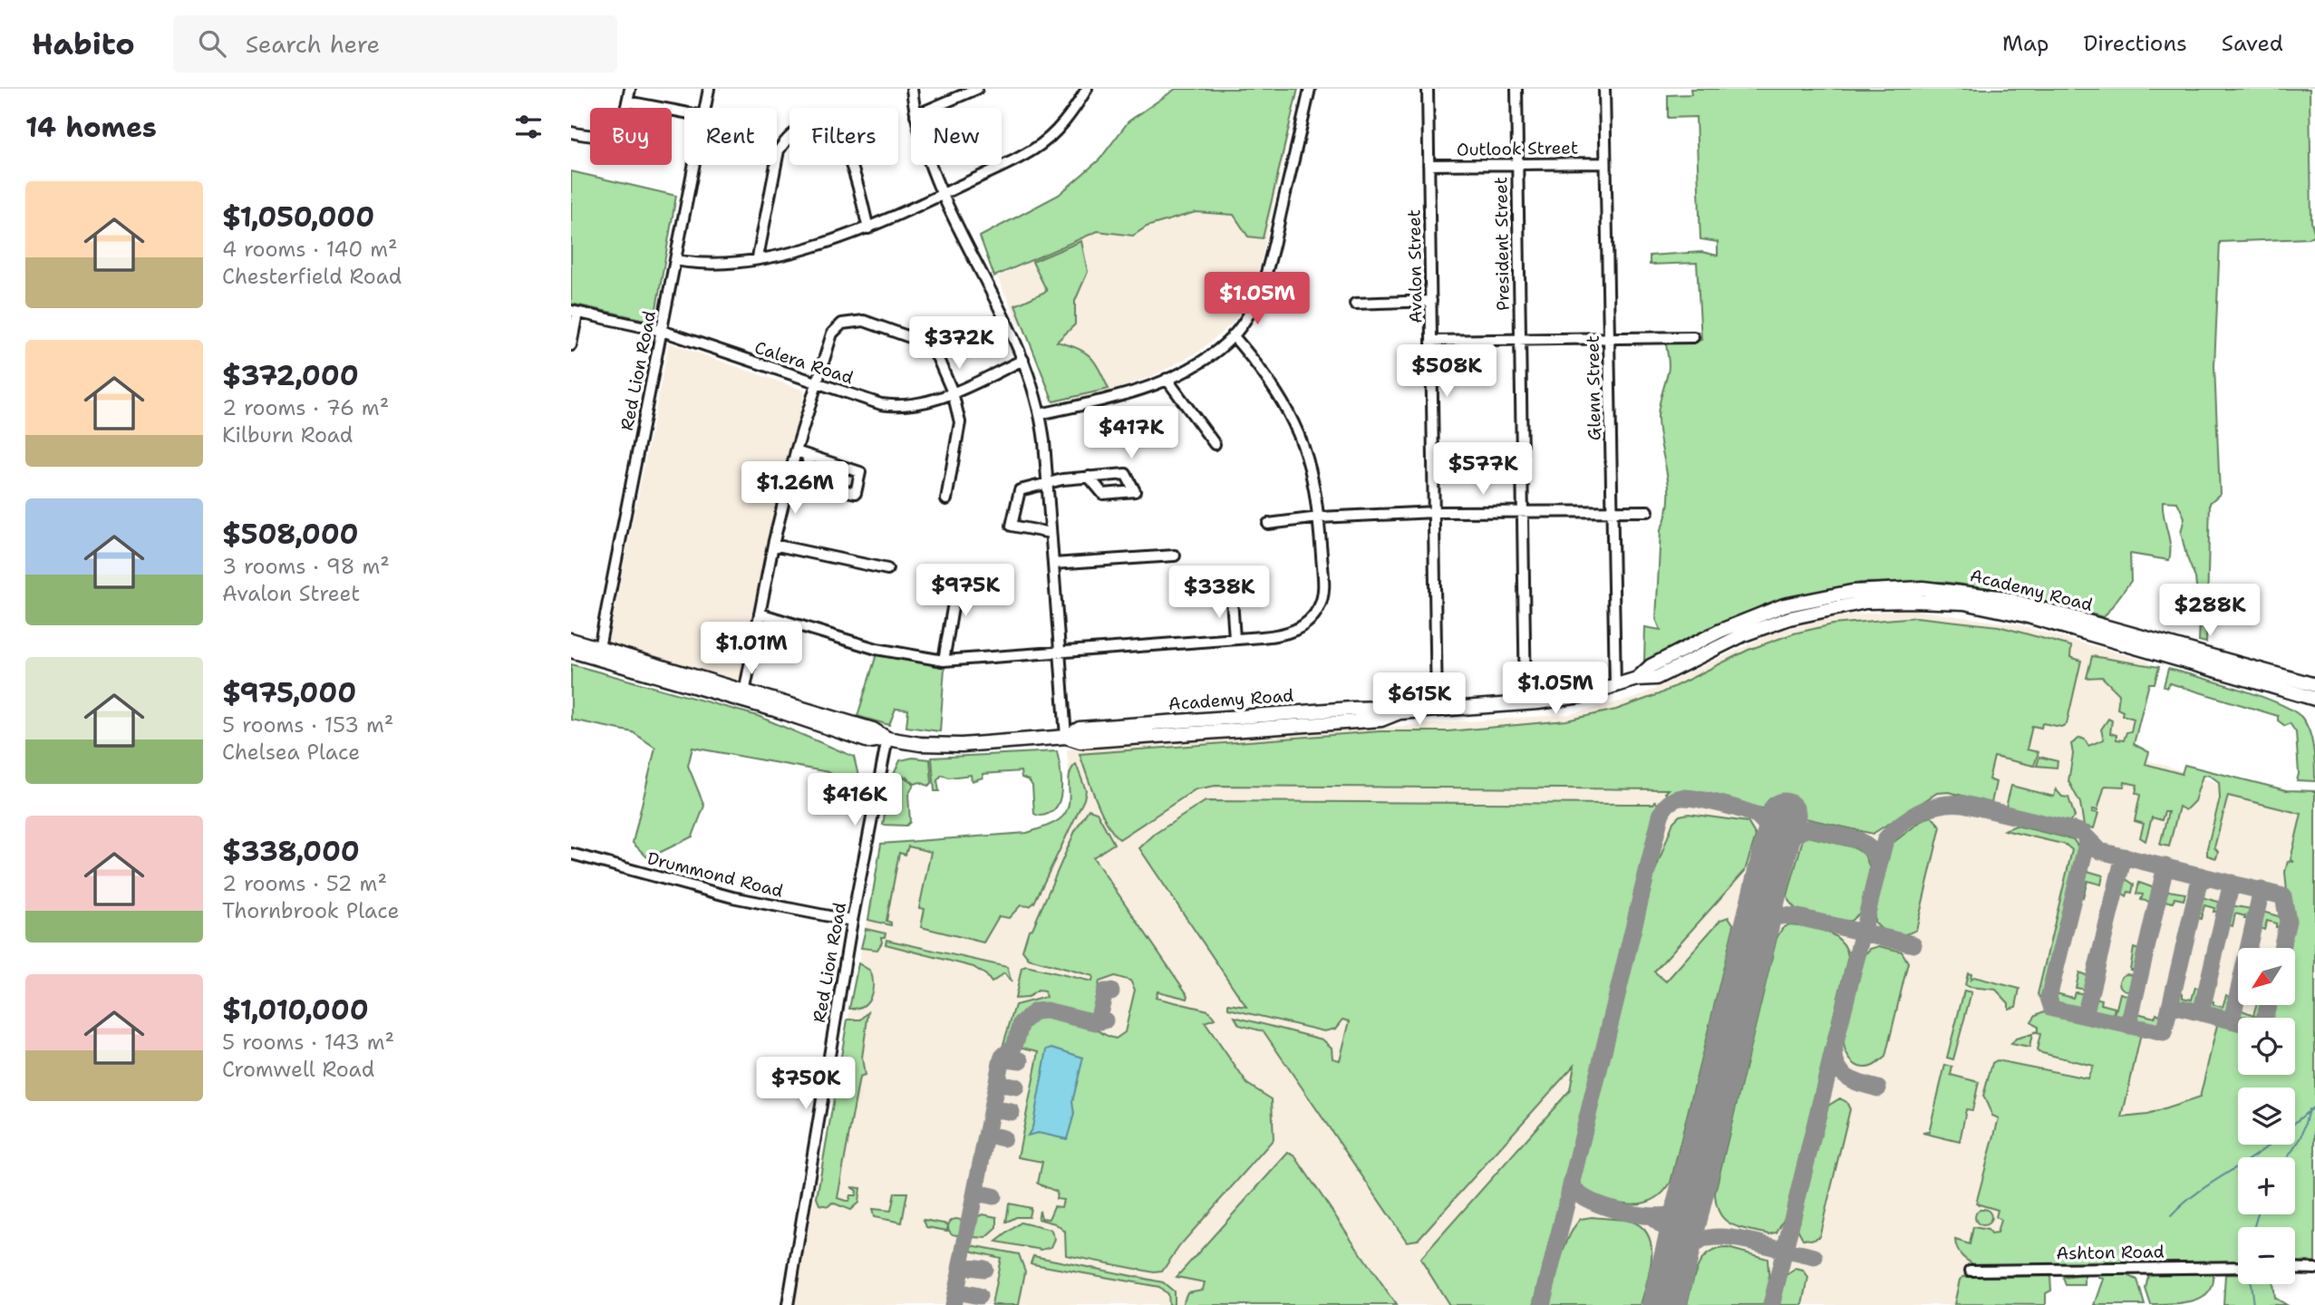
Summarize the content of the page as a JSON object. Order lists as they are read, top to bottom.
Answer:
{
  "streets": {
    "main road": ["Academy Road"],
    "street": [
      "Outlook Street",
      "President Street",
      "Avalon Street",
      "Calera Road",
      "Red Lion Road",
      "Glenn Street",
      "Drummond Road",
      "Ashton Road"
    ]
  },
  "crossings": [
    ["Outlook Street", "President Street"],
    ["Outlook Street", "Avalon Street"],
    ["Outlook Street", "Glenn Street"],
    ["President Street", "Academy Road"],
    ["Avalon Street", "Academy Road"],
    ["Calera Road", "Red Lion Road"],
    ["Red Lion Road", "Academy Road"],
    ["Red Lion Road", "Drummond Road"],
    ["Glenn Street", "Academy Road"]
  ],
  "north": "bottom left",
  "page": {
    "header": "Habito",
    "search": "Search here",
    "nav": ["Map", "Directions", "Saved"],
    "heading": "14 homes",
    "chip": [
      "Buy",
      "Rent",
      "Filters",
      "New"
    ],
    "list": [
      {
        "name": "$1,050,000",
        "note": "4 rooms · 140 m² · Chesterfield Road"
      },
      {
        "name": "$372,000",
        "note": "2 rooms · 76 m² · Kilburn Road"
      },
      {
        "name": "$508,000",
        "note": "3 rooms · 98 m² · Avalon Street"
      },
      {
        "name": "$975,000",
        "note": "5 rooms · 153 m² · Chelsea Place"
      },
      {
        "name": "$338,000",
        "note": "2 rooms · 52 m² · Thornbrook Place"
      },
      {
        "name": "$1,010,000",
        "note": "5 rooms · 143 m² · Cromwell Road"
      }
    ],
    "price": [
      "$1.05M",
      "$372K",
      "$508K",
      "$417K",
      "$577K",
      "$1.26M",
      "$975K",
      "$338K",
      "$288K",
      "$1.01M",
      "$1.05M",
      "$615K",
      "$416K",
      "$750K"
    ],
    "map_buttons": ["+", "−"]
  }
}
